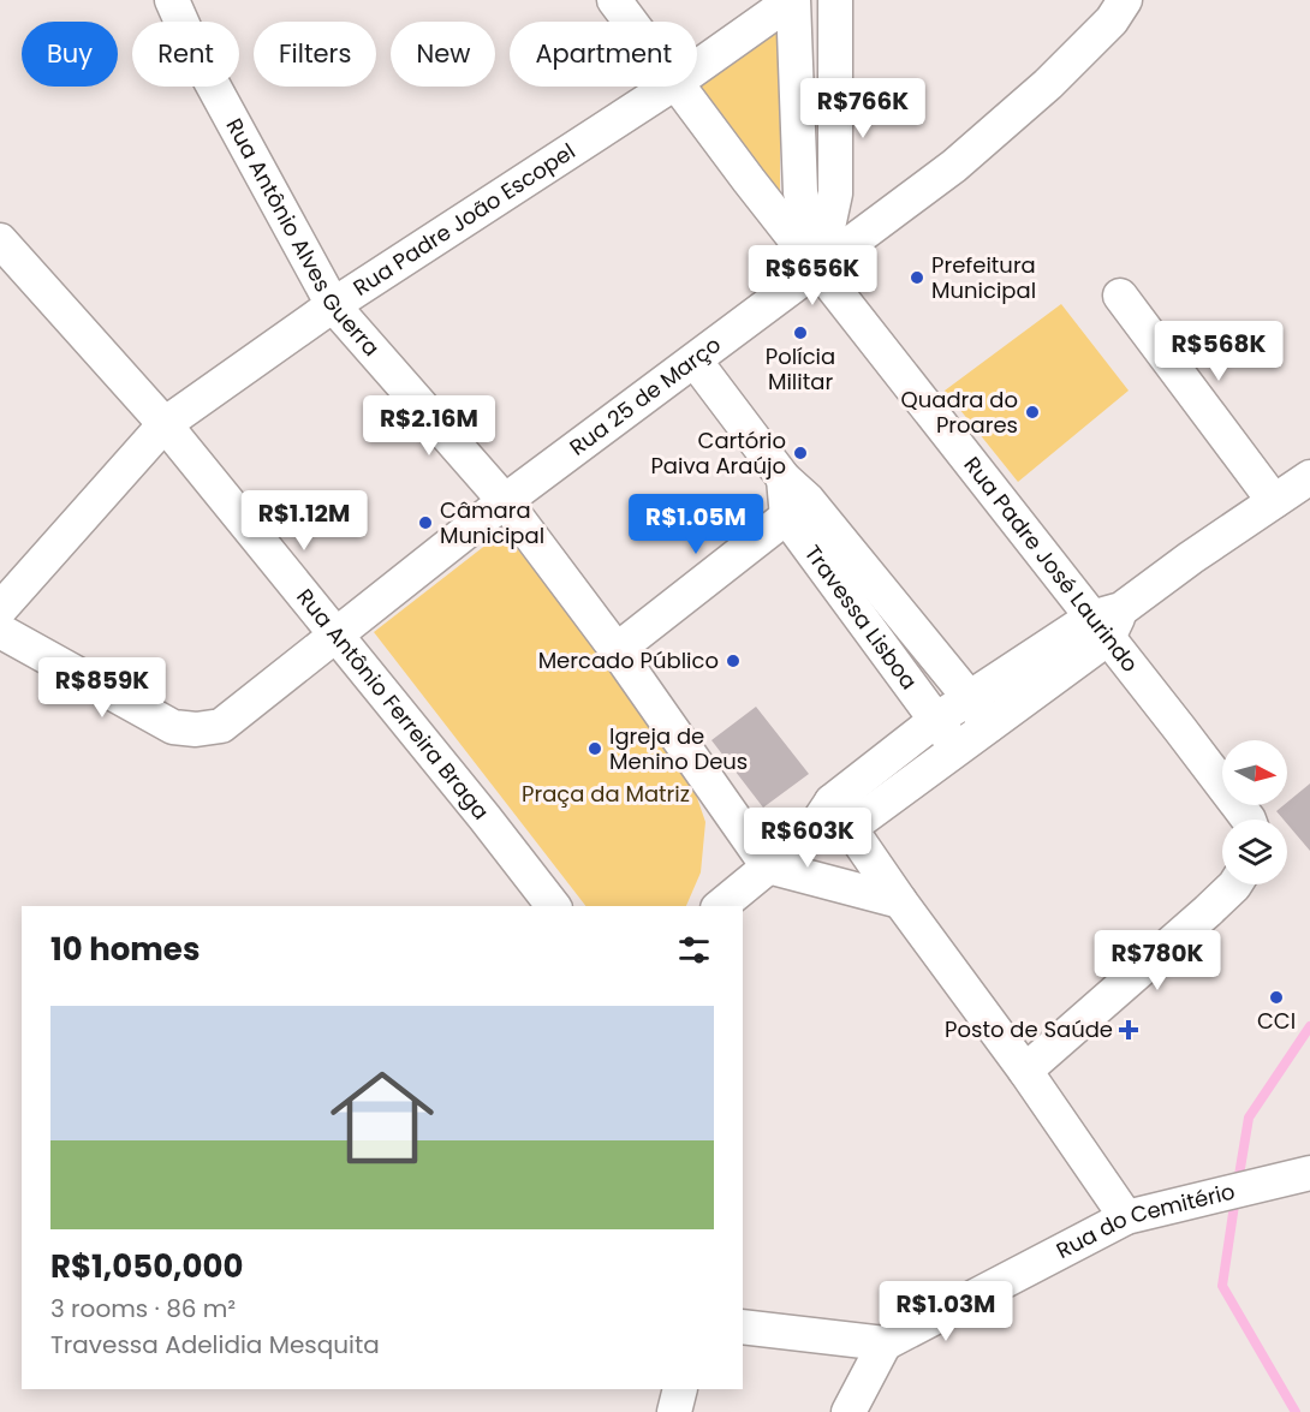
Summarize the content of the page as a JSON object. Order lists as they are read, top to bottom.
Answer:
{
  "streets": {
    "street": [
      "Rua Padre João Escopel",
      "Rua Antônio Alves Guerra",
      "Rua 25 de Março",
      "Rua Padre José Laurindo",
      "Travessa Lisboa",
      "Rua Antônio Ferreira Braga",
      "Rua do Cemitério"
    ]
  },
  "crossings": [
    ["Rua Padre João Escopel", "Rua Antônio Alves Guerra"],
    ["Rua Padre João Escopel", "Rua Antônio Ferreira Braga"],
    ["Rua Antônio Alves Guerra", "Rua 25 de Março"],
    ["Rua 25 de Março", "Rua Padre José Laurindo"],
    ["Rua 25 de Março", "Travessa Lisboa"],
    ["Rua 25 de Março", "Rua Antônio Ferreira Braga"]
  ],
  "parks": ["Praça da Matriz"],
  "places": {
    "other": [
      "Prefeitura Municipal",
      "Polícia Militar",
      "Quadra do Proares",
      "Cartório Paiva Araújo",
      "Câmara Municipal",
      "Mercado Público",
      "Igreja de Menino Deus",
      "CCI"
    ],
    "health": ["Posto de Saúde"]
  },
  "north": "right",
  "page": {
    "chip": [
      "Buy",
      "Rent",
      "Filters",
      "New",
      "Apartment"
    ],
    "price": [
      "R$766K",
      "R$656K",
      "R$568K",
      "R$2.16M",
      "R$1.12M",
      "R$1.05M",
      "R$859K",
      "R$603K",
      "R$780K",
      "R$1.03M"
    ],
    "heading": "10 homes",
    "list": [
      {
        "name": "R$1,050,000",
        "note": "3 rooms · 86 m² · Travessa Adelidia Mesquita"
      }
    ]
  }
}
